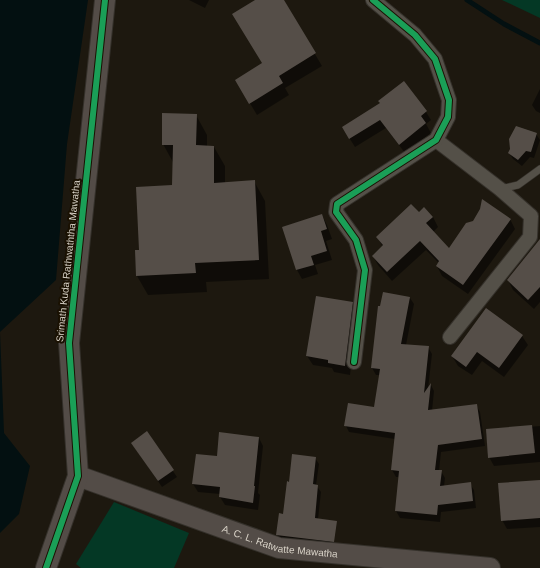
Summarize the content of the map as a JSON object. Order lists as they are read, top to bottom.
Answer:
{
  "streets": {
    "street": ["Srimath Kuda Rathwaththa Mawatha", "A. C. L. Ratwatte Mawatha"]
  },
  "crossings": [
    ["Srimath Kuda Rathwaththa Mawatha", "A. C. L. Ratwatte Mawatha"]
  ]
}
